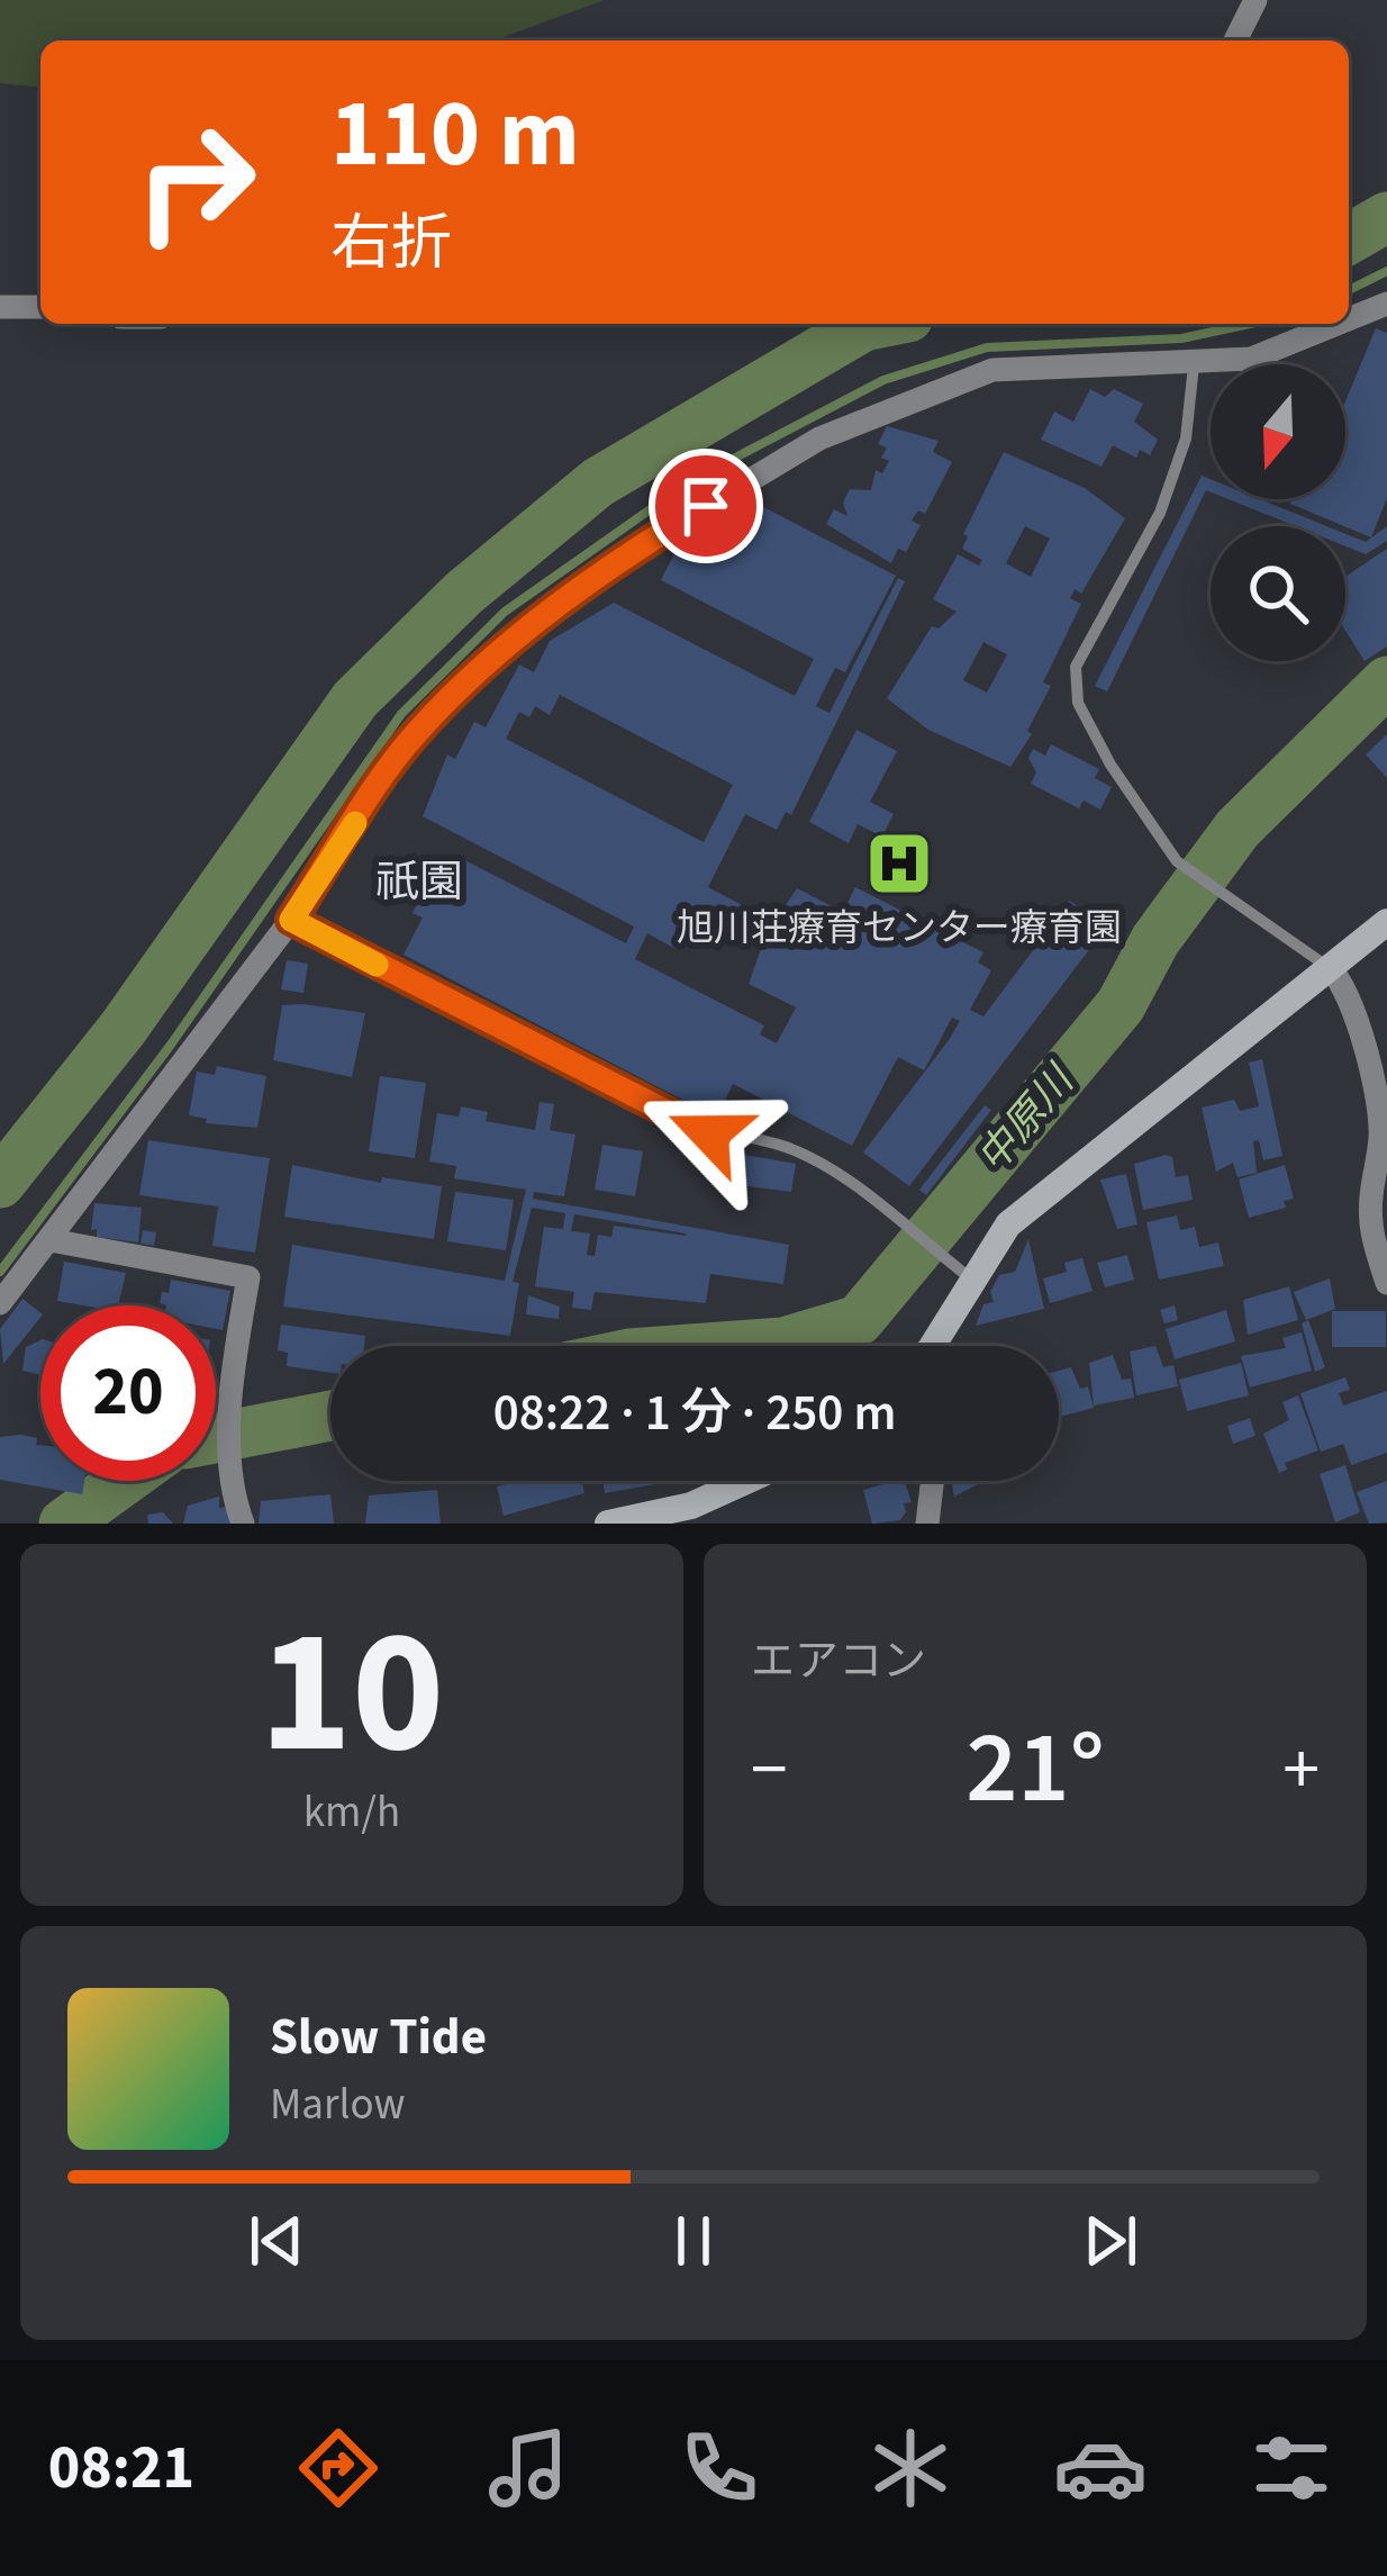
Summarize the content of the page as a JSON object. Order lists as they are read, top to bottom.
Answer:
{
  "districts": ["祇園"],
  "water": ["中原川"],
  "places": {
    "hospital": ["旭川荘療育センター療育園"]
  },
  "north": "bottom",
  "page": {
    "turn": ["110 m", "右折"],
    "limit": "20",
    "trip": "08:22 · 1 分 · 250 m",
    "tile": [
      ["10", "km/h"],
      "エアコン"
    ],
    "heat": ["−", "21°", "+"],
    "song": ["Slow Tide", "Marlow"],
    "tabs": "08:21"
  }
}
